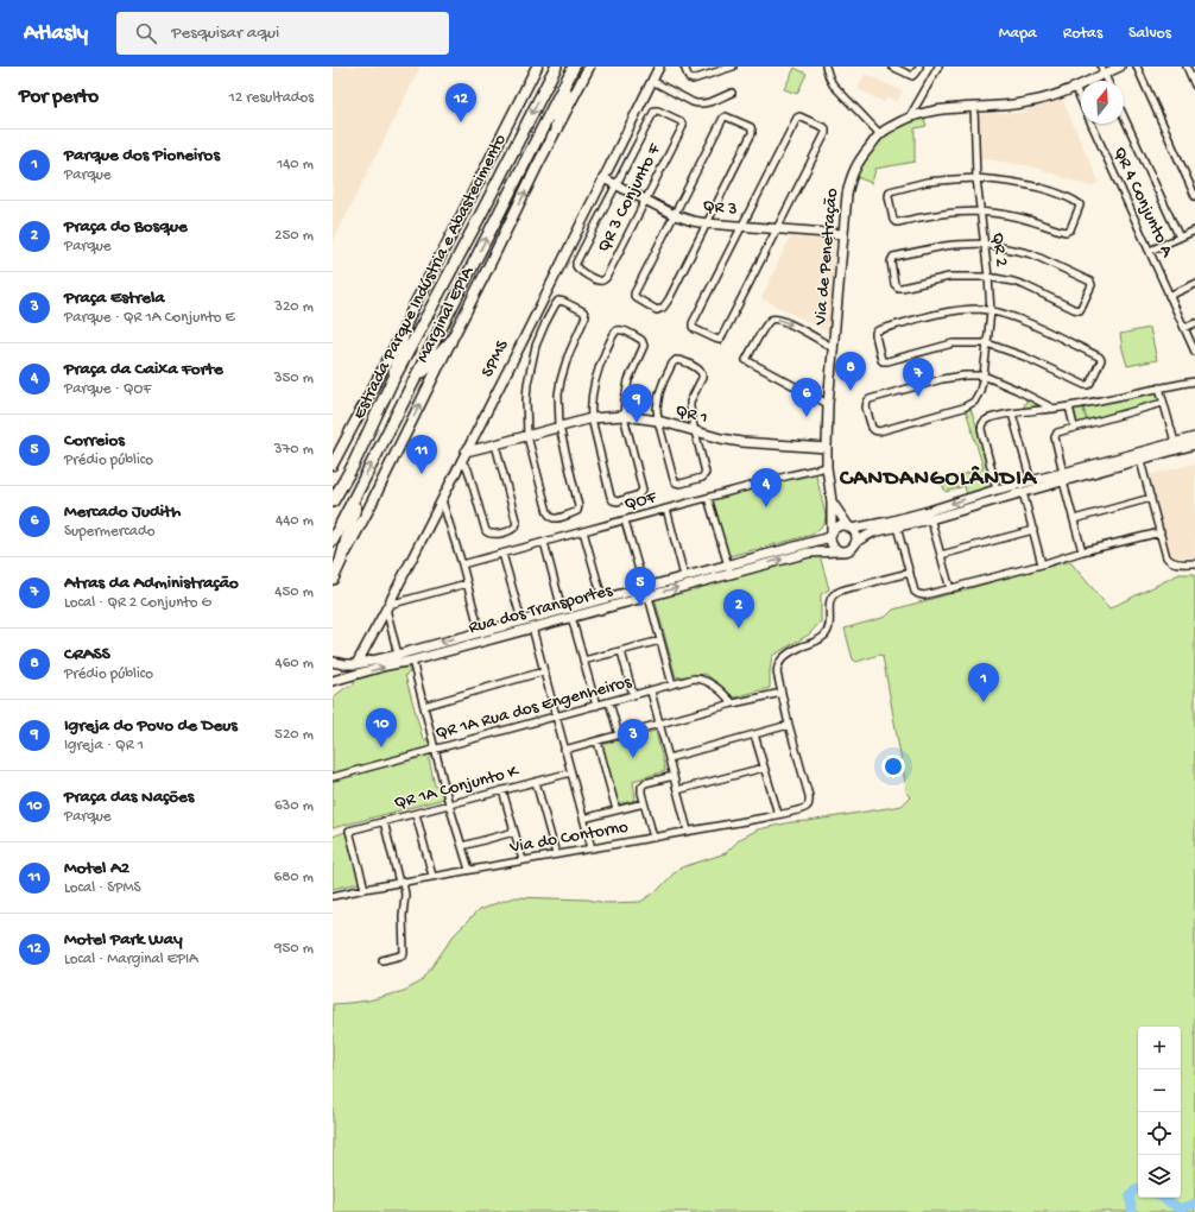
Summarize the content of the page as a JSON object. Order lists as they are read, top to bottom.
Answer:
{
  "streets": {
    "highway": ["Estrada Parque Indústria e Abastecimento", "Marginal EPIA"],
    "street": [
      "QR 3 Conjunto F",
      "QR 4 Conjunto A",
      "QR 3",
      "QR 2",
      "Via de Penetração",
      "SPMS",
      "QR 1",
      "QOF",
      "Rua dos Transportes",
      "QR 1A Rua dos Engenheiros",
      "QR 1A Conjunto K",
      "Via do Contorno"
    ]
  },
  "crossings": [
    ["QR 3 Conjunto F", "QR 3"],
    ["QR 4 Conjunto A", "Via de Penetração"],
    ["QR 3", "Via de Penetração"],
    ["QR 3", "SPMS"],
    ["QR 2", "Via de Penetração"],
    ["Via de Penetração", "QR 1"],
    ["Via de Penetração", "QOF"],
    ["Via de Penetração", "Rua dos Transportes"],
    ["SPMS", "QR 1"],
    ["SPMS", "Rua dos Transportes"],
    ["QR 1A Conjunto K", "Via do Contorno"]
  ],
  "districts": ["CANDANGOLÂNDIA"],
  "north": "top",
  "page": {
    "header": "Atlasly",
    "search": "Pesquisar aqui",
    "nav": ["Mapa", "Rotas", "Salvos"],
    "heading": ["Por perto", "12 resultados"],
    "pins": [
      "12",
      "8",
      "7",
      "6",
      "9",
      "11",
      "4",
      "5",
      "2",
      "1",
      "10",
      "3"
    ],
    "list": [
      {
        "mark": "1",
        "name": "Parque dos Pioneiros",
        "note": "Parque",
        "value": "140 m"
      },
      {
        "mark": "2",
        "name": "Praça do Bosque",
        "note": "Parque",
        "value": "250 m"
      },
      {
        "mark": "3",
        "name": "Praça Estrela",
        "note": "Parque · QR 1A Conjunto E",
        "value": "320 m"
      },
      {
        "mark": "4",
        "name": "Praça da Caixa Forte",
        "note": "Parque · QOF",
        "value": "350 m"
      },
      {
        "mark": "5",
        "name": "Correios",
        "note": "Prédio público",
        "value": "370 m"
      },
      {
        "mark": "6",
        "name": "Mercado Judith",
        "note": "Supermercado",
        "value": "440 m"
      },
      {
        "mark": "7",
        "name": "Atras da Administração",
        "note": "Local · QR 2 Conjunto G",
        "value": "450 m"
      },
      {
        "mark": "8",
        "name": "CRASS",
        "note": "Prédio público",
        "value": "460 m"
      },
      {
        "mark": "9",
        "name": "Igreja do Povo de Deus",
        "note": "Igreja · QR 1",
        "value": "520 m"
      },
      {
        "mark": "10",
        "name": "Praça das Nações",
        "note": "Parque",
        "value": "630 m"
      },
      {
        "mark": "11",
        "name": "Motel A2",
        "note": "Local · SPMS",
        "value": "680 m"
      },
      {
        "mark": "12",
        "name": "Motel Park Way",
        "note": "Local · Marginal EPIA",
        "value": "950 m"
      }
    ],
    "map_buttons": ["+", "−"]
  }
}
